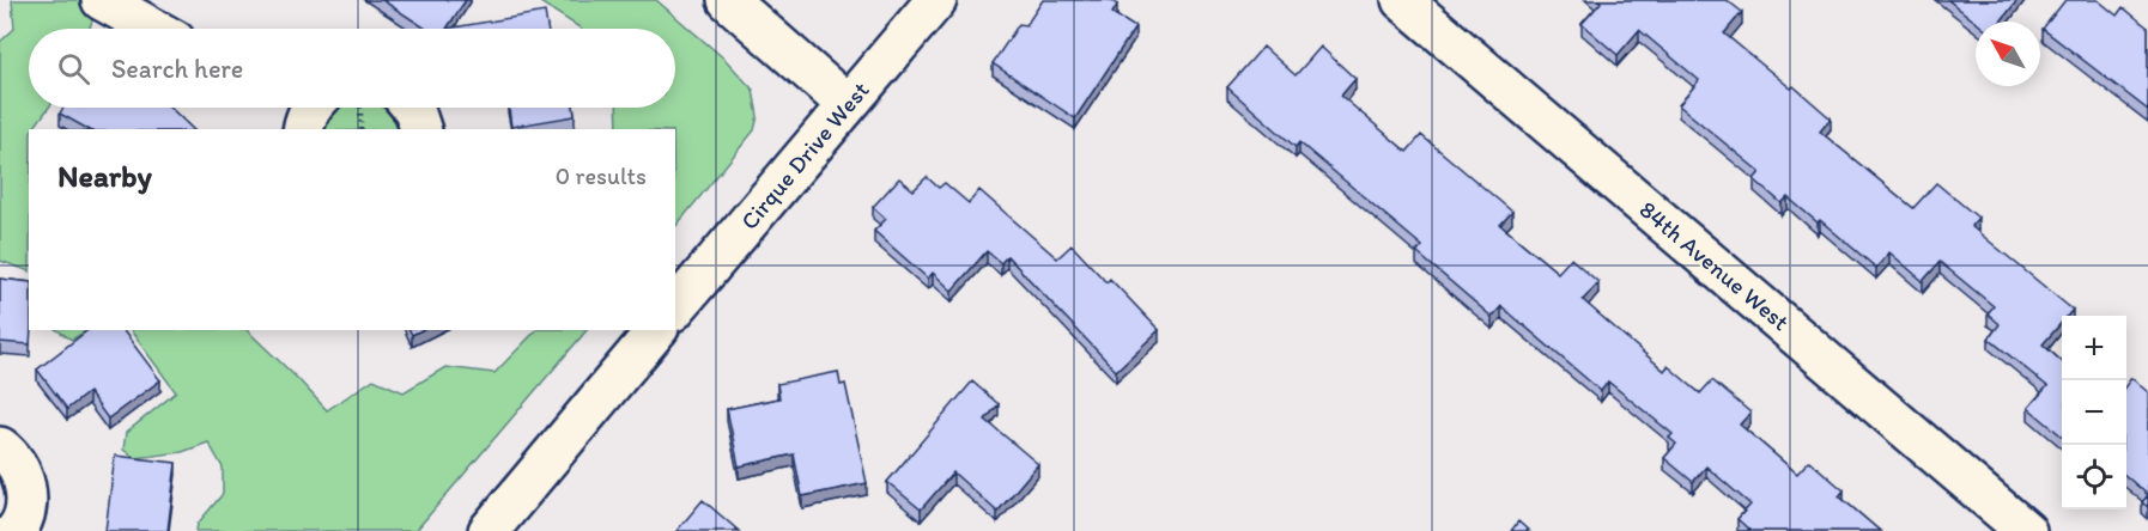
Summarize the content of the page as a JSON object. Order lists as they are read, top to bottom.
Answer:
{
  "streets": {
    "street": ["Cirque Drive West", "84th Avenue West"]
  },
  "north": "top left",
  "page": {
    "search": "Search here",
    "heading": ["Nearby", "0 results"],
    "map_buttons": ["+", "−"]
  }
}
